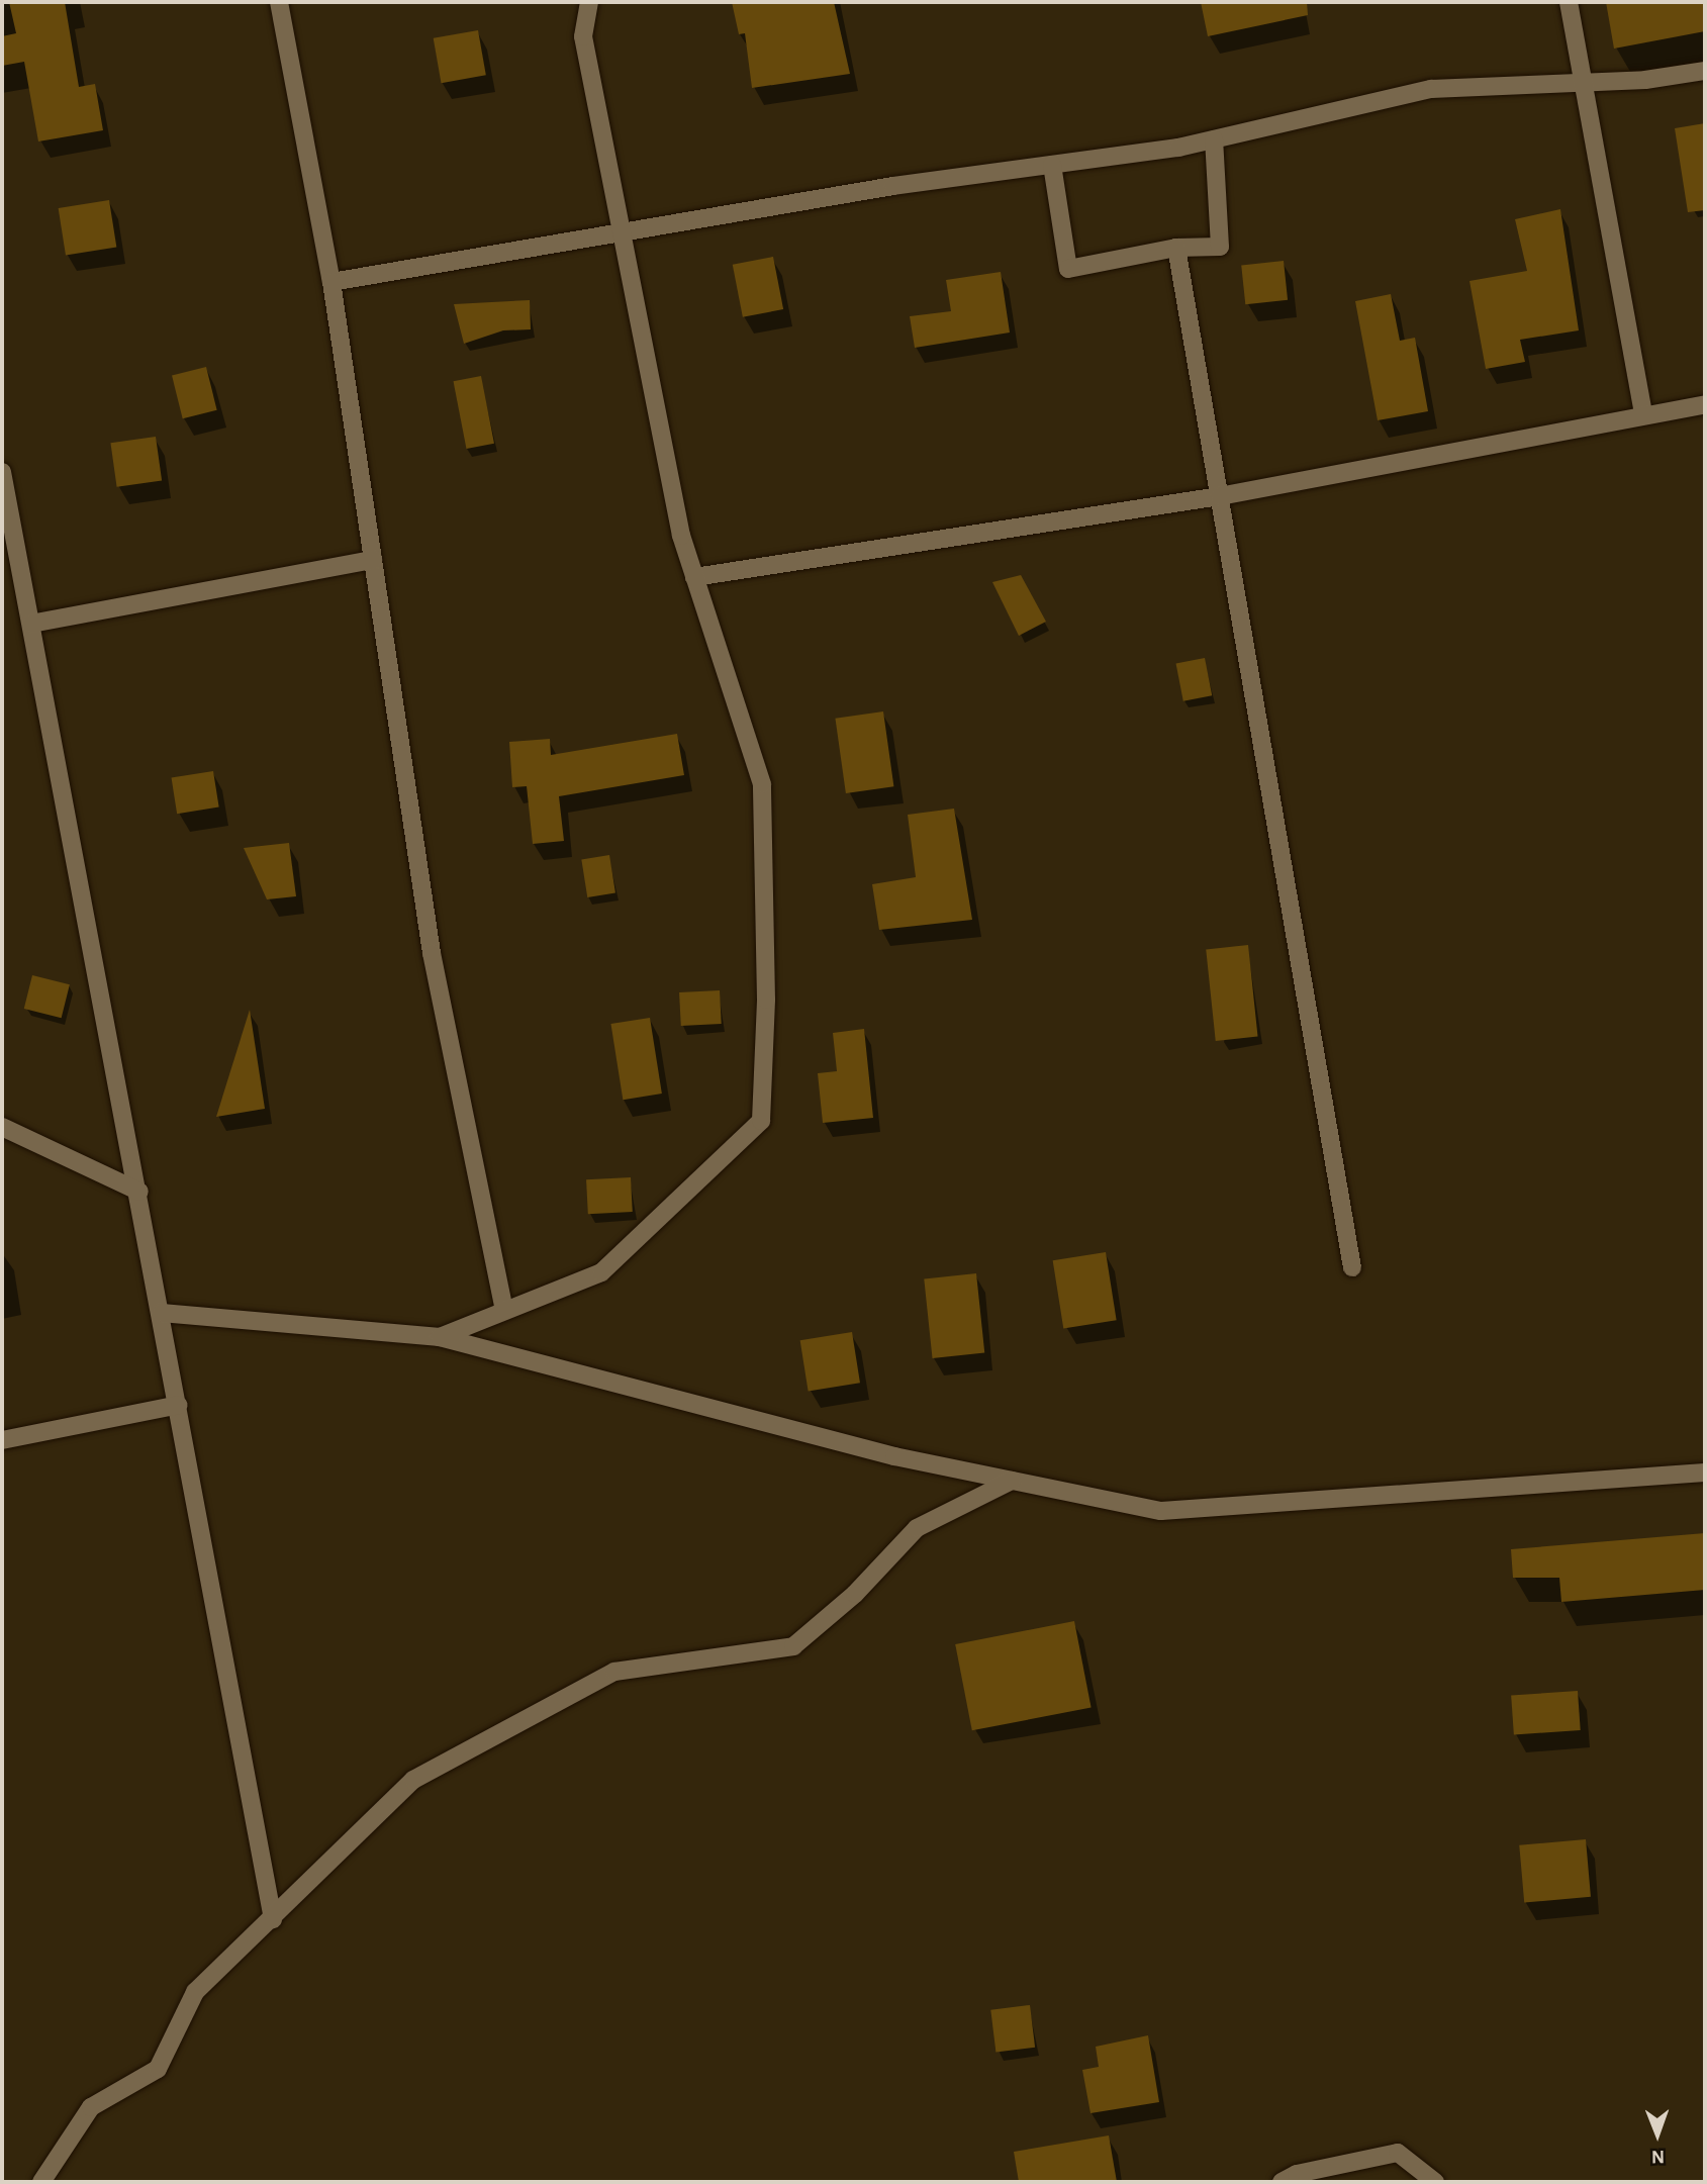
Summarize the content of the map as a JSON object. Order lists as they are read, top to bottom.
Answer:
{
  "north": "bottom"
}
